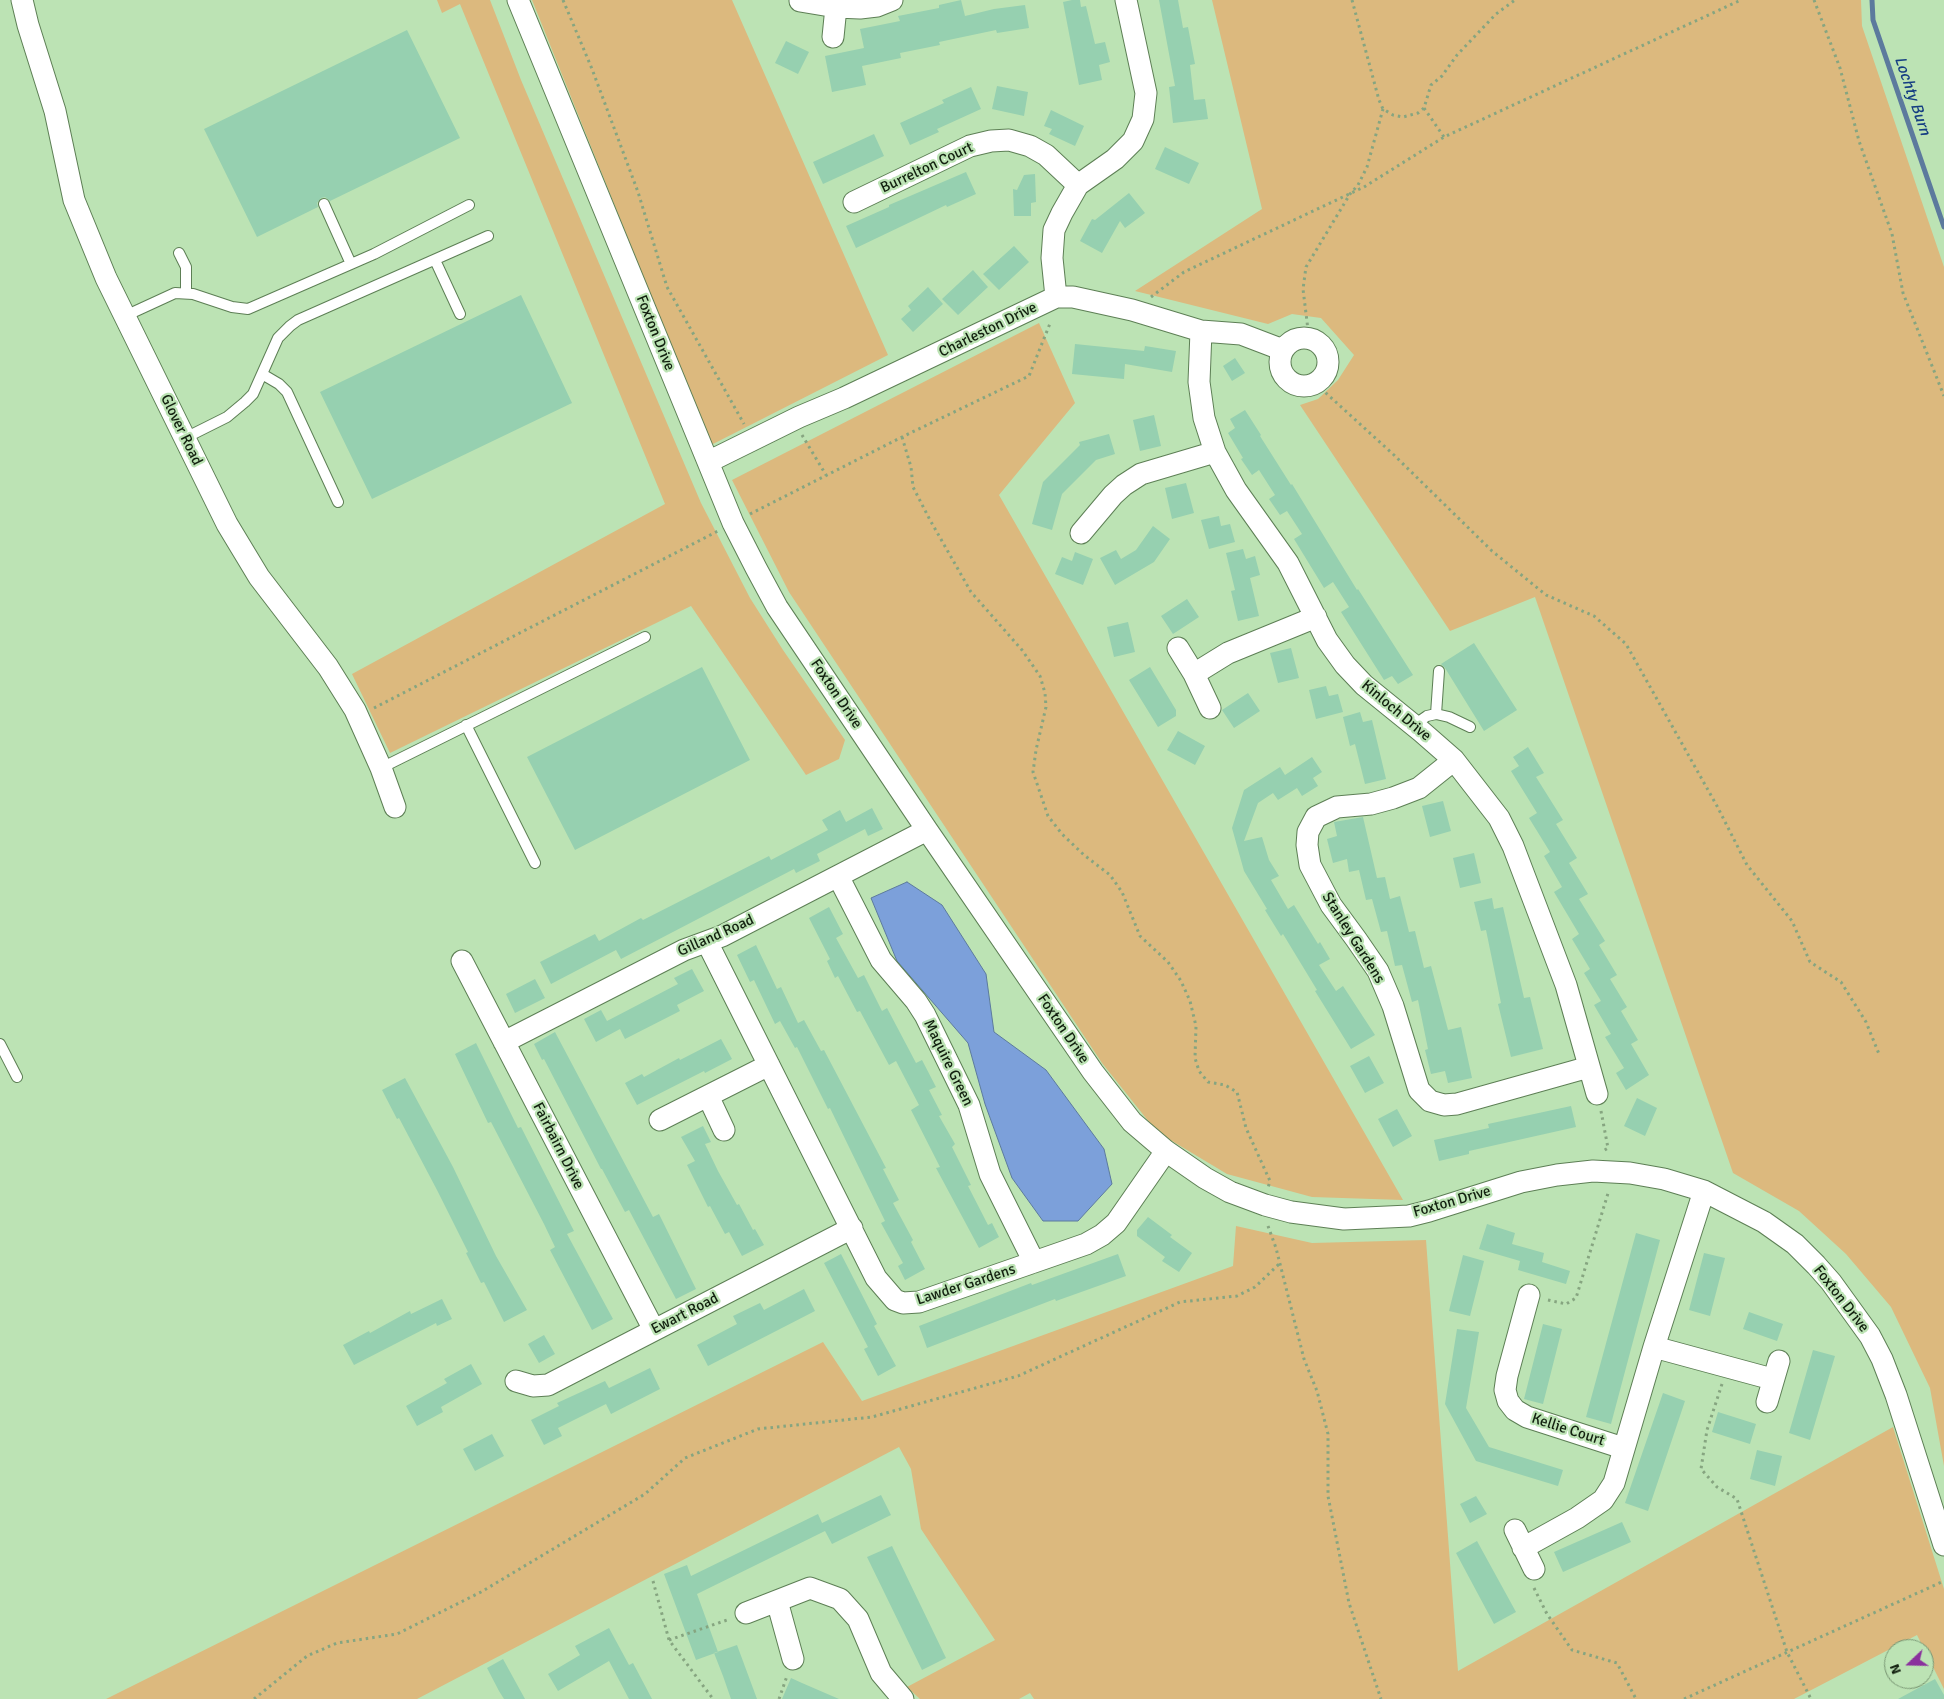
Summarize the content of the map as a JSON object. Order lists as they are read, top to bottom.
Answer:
{
  "streets": {
    "street": [
      "Burrelton Court",
      "Charleston Drive",
      "Foxton Drive",
      "Glover Road",
      "Kinloch Drive",
      "Gilland Road",
      "Stanley Gardens",
      "Maquire Green",
      "Fairbairn Drive",
      "Lawder Gardens",
      "Ewart Road",
      "Kellie Court"
    ]
  },
  "crossings": [
    ["Charleston Drive", "Foxton Drive"],
    ["Charleston Drive", "Kinloch Drive"],
    ["Foxton Drive", "Gilland Road"],
    ["Foxton Drive", "Lawder Gardens"],
    ["Foxton Drive", "Kellie Court"],
    ["Kinloch Drive", "Stanley Gardens"],
    ["Gilland Road", "Maquire Green"],
    ["Gilland Road", "Fairbairn Drive"],
    ["Gilland Road", "Lawder Gardens"],
    ["Maquire Green", "Lawder Gardens"],
    ["Fairbairn Drive", "Ewart Road"],
    ["Lawder Gardens", "Ewart Road"]
  ],
  "water": ["Lochty Burn"],
  "north": "left"
}
